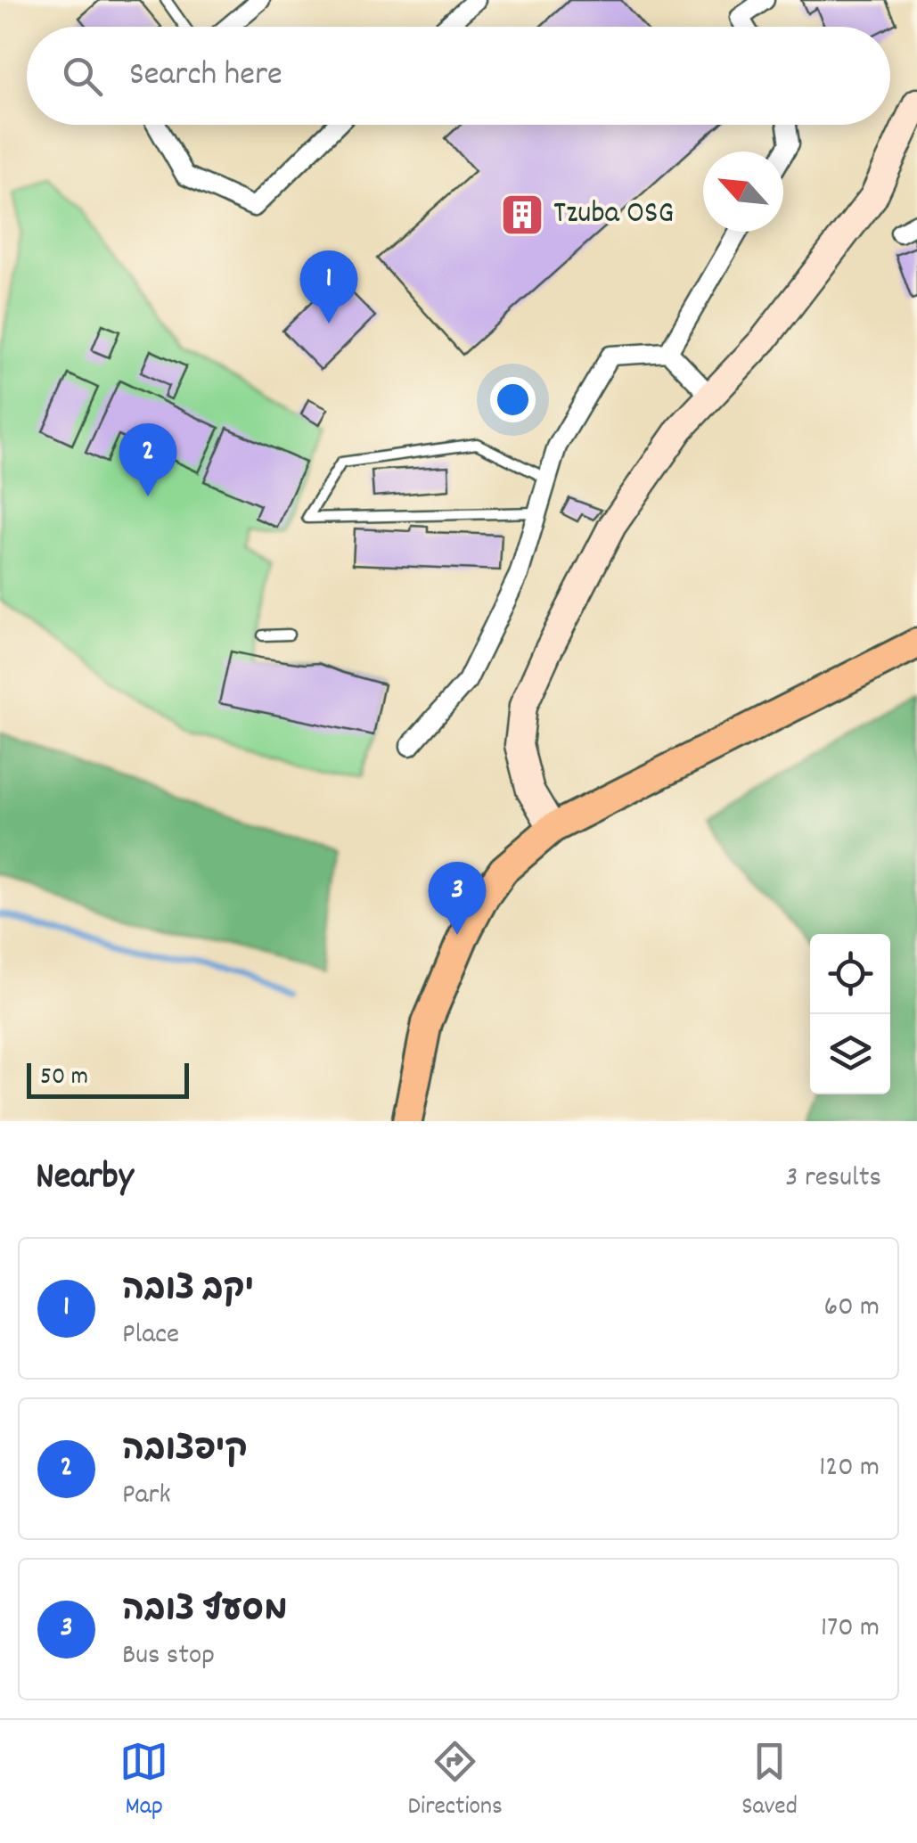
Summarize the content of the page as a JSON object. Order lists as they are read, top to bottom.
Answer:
{
  "places": {
    "building": ["Tzuba OSG"]
  },
  "scale_bar": "50 m",
  "north": "top left",
  "page": {
    "search": "Search here",
    "pins": ["1", "2", "3"],
    "scale": "50 m",
    "heading": ["Nearby", "3 results"],
    "list": [
      {
        "mark": "1",
        "name": "יקב צובה",
        "note": "Place",
        "value": "60 m"
      },
      {
        "mark": "2",
        "name": "קיפצובה",
        "note": "Park",
        "value": "120 m"
      },
      {
        "mark": "3",
        "name": "מסעף צובה",
        "note": "Bus stop",
        "value": "170 m"
      }
    ],
    "nav": ["Map", "Directions", "Saved"]
  }
}
